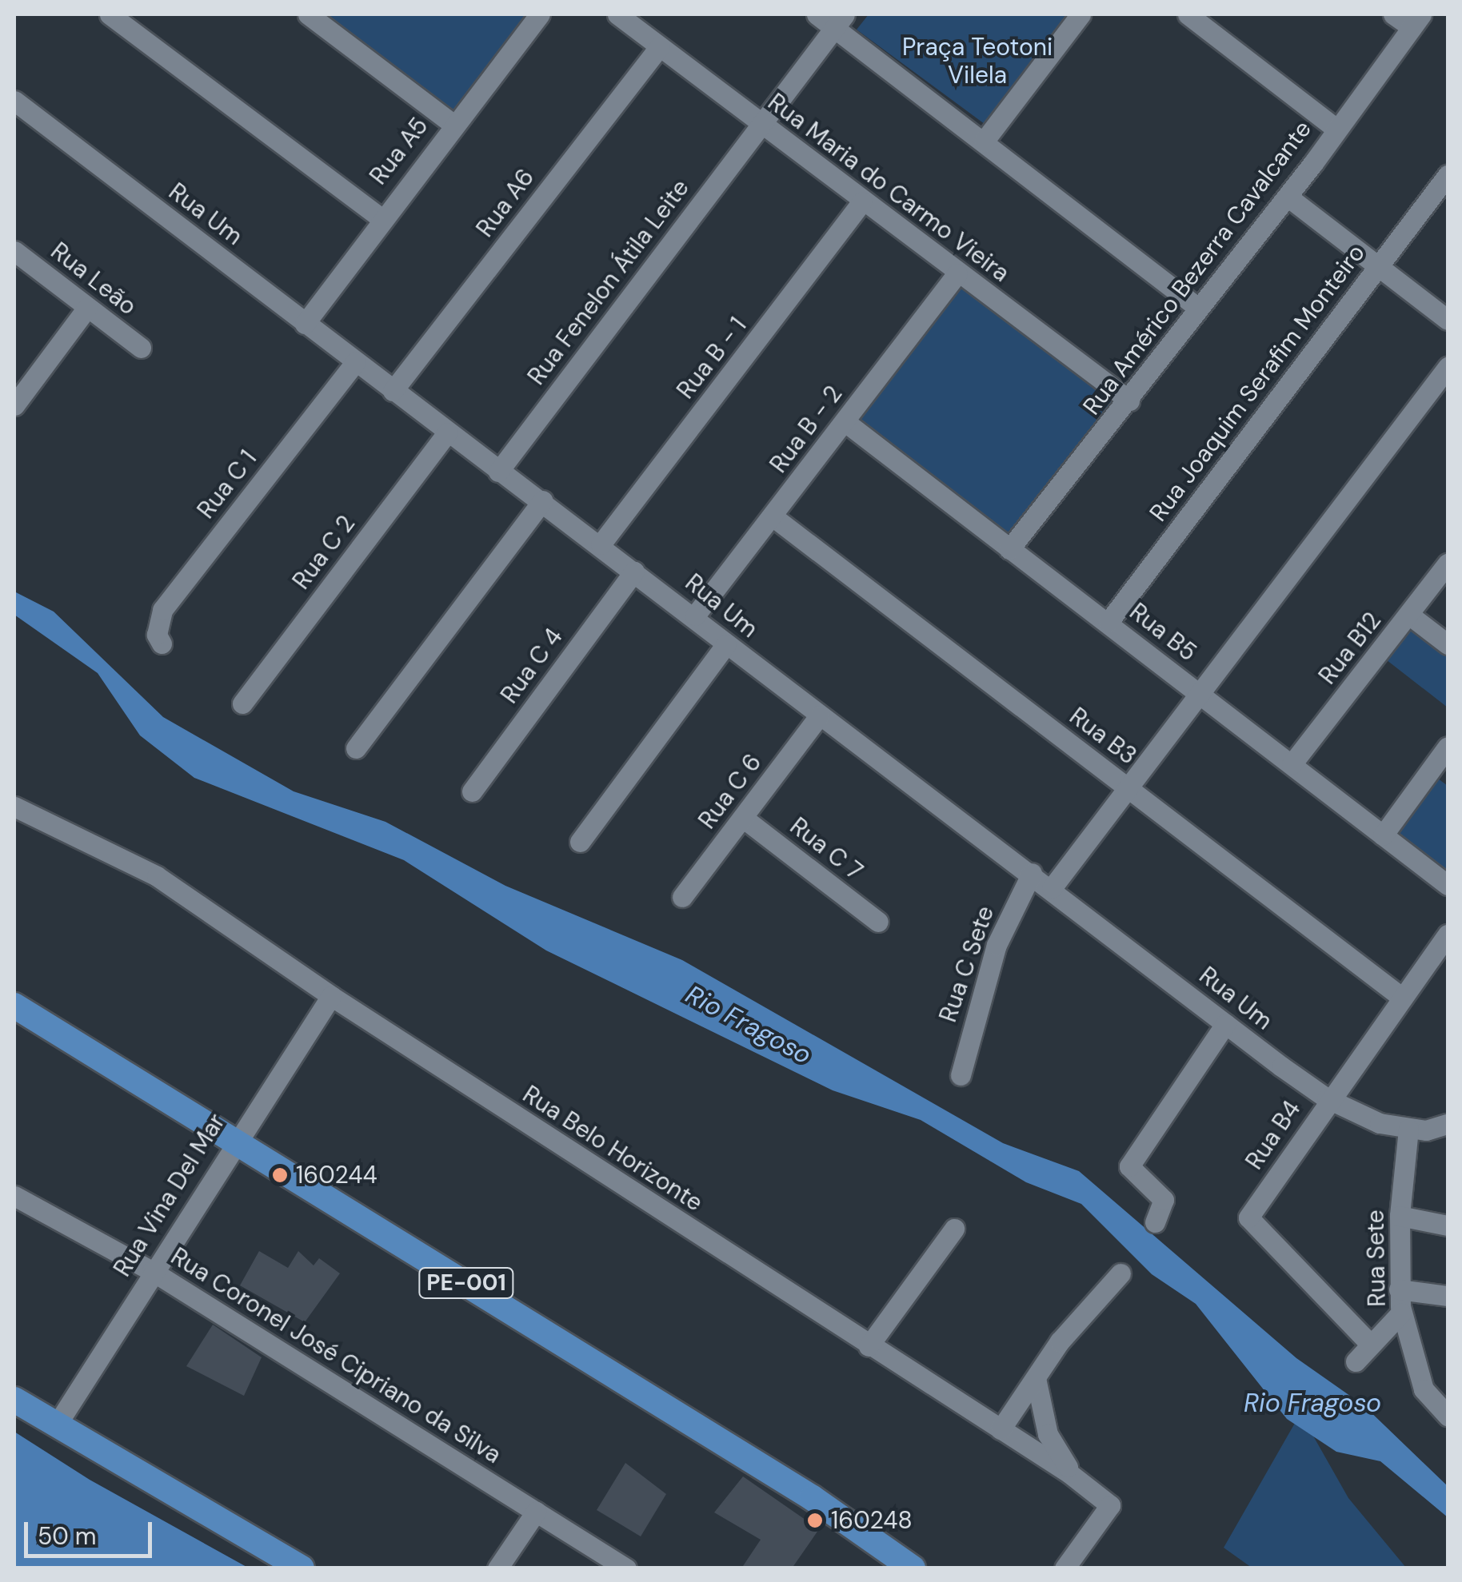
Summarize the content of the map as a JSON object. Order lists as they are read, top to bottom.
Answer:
{
  "streets": {
    "main road": ["PE-001"],
    "street": [
      "Rua A5",
      "Rua Maria do Carmo Vieira",
      "Rua A6",
      "Rua Um",
      "Rua Américo Bezerra Cavalcante",
      "Rua Leão",
      "Rua Fenelon Átila Leite",
      "Rua B - 1",
      "Rua Joaquim Serafim Monteiro",
      "Rua B - 2",
      "Rua C 1",
      "Rua C 2",
      "Rua B5",
      "Rua B12",
      "Rua C 4",
      "Rua B3",
      "Rua C 6",
      "Rua C 7",
      "Rua C Sete",
      "Rua B4",
      "Rua Belo Horizonte",
      "Rua Vina Del Mar",
      "Rua Sete",
      "Rua Coronel José Cipriano da Silva"
    ]
  },
  "crossings": [
    ["Rua A5", "Rua Um"],
    ["Rua Maria do Carmo Vieira", "Rua A6"],
    ["Rua Maria do Carmo Vieira", "Rua Américo Bezerra Cavalcante"],
    ["Rua Maria do Carmo Vieira", "Rua Fenelon Átila Leite"],
    ["Rua Maria do Carmo Vieira", "Rua B - 1"],
    ["Rua Maria do Carmo Vieira", "Rua B - 2"],
    ["Rua A6", "Rua Um"],
    ["Rua Um", "Rua Fenelon Átila Leite"],
    ["Rua Um", "Rua B - 1"],
    ["Rua Um", "Rua B - 2"],
    ["Rua Um", "Rua C 1"],
    ["Rua Um", "Rua C 2"],
    ["Rua Um", "Rua C 4"],
    ["Rua Um", "Rua C 6"],
    ["Rua Um", "Rua C Sete"],
    ["Rua Um", "Rua B4"],
    ["Rua Um", "Rua Sete"],
    ["Rua Américo Bezerra Cavalcante", "Rua B5"],
    ["Rua Joaquim Serafim Monteiro", "Rua B5"],
    ["Rua B - 2", "Rua B5"],
    ["Rua B - 2", "Rua B3"],
    ["Rua B5", "Rua B12"],
    ["Rua B3", "Rua B4"],
    ["Rua C 6", "Rua C 7"],
    ["Rua Belo Horizonte", "Rua Vina Del Mar"],
    ["Rua Vina Del Mar", "PE-001"],
    ["Rua Vina Del Mar", "Rua Coronel José Cipriano da Silva"]
  ],
  "water": ["Rio Fragoso"],
  "parks": ["Praça Teotoni Vilela"],
  "places": ["160244", "160248"],
  "scale_bar": "50 m"
}
